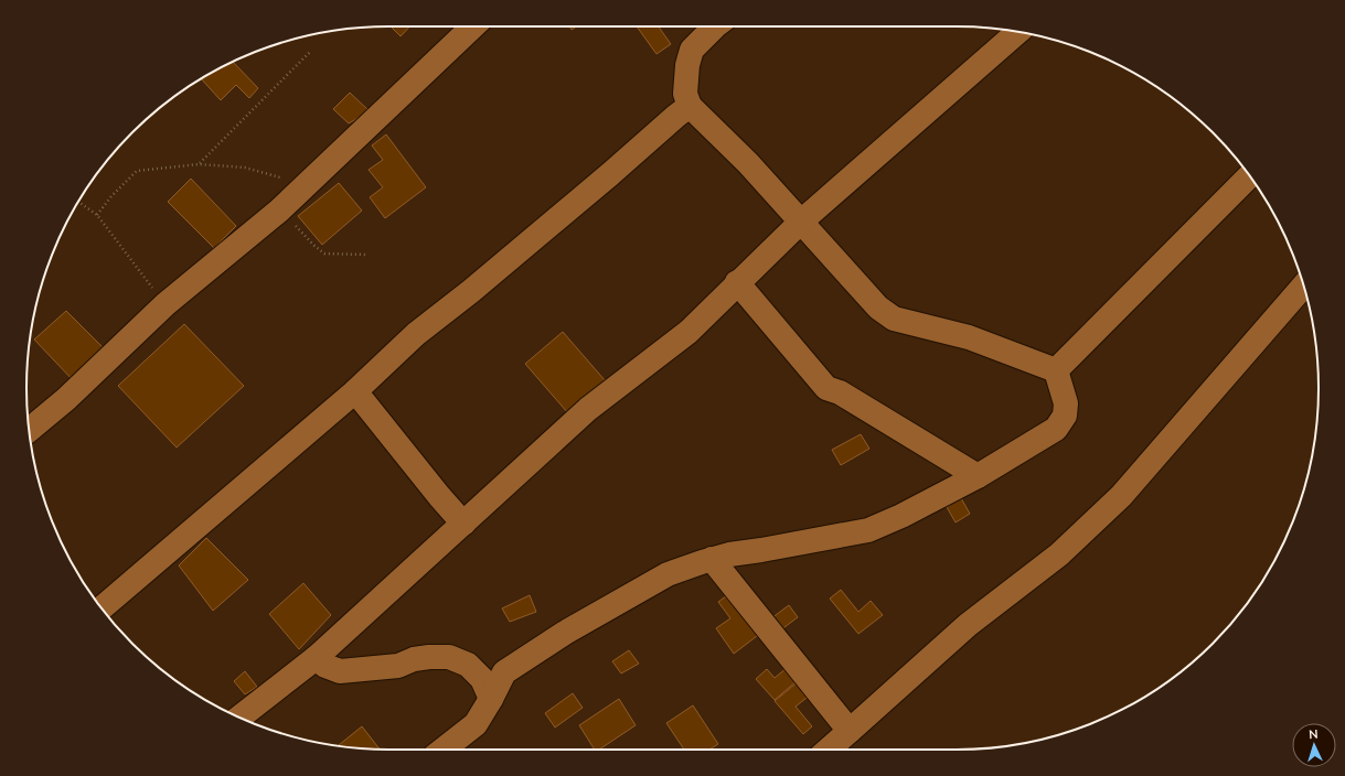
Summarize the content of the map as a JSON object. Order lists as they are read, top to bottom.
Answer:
{
  "north": "top"
}
